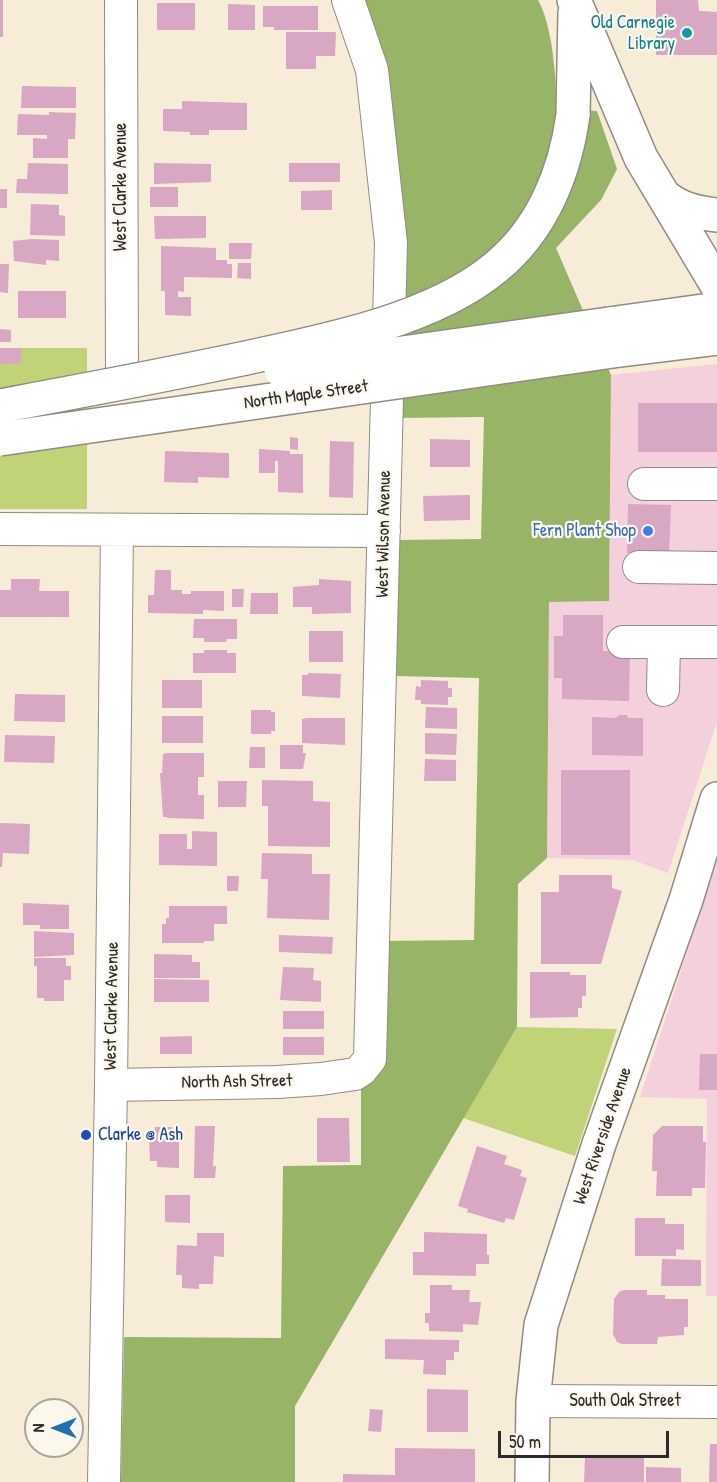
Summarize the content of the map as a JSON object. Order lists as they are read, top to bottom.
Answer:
{
  "streets": {
    "main road": ["North Maple Street", "West Riverside Avenue"],
    "street": [
      "West Clarke Avenue",
      "West Wilson Avenue",
      "North Ash Street",
      "South Oak Street"
    ]
  },
  "crossings": [
    ["West Clarke Avenue", "North Ash Street"],
    ["West Wilson Avenue", "North Ash Street"],
    ["West Riverside Avenue", "South Oak Street"]
  ],
  "places": ["Old Carnegie Library", "Fern Plant Shop", "Clarke @ Ash"],
  "scale_bar": "50 m",
  "north": "left"
}
